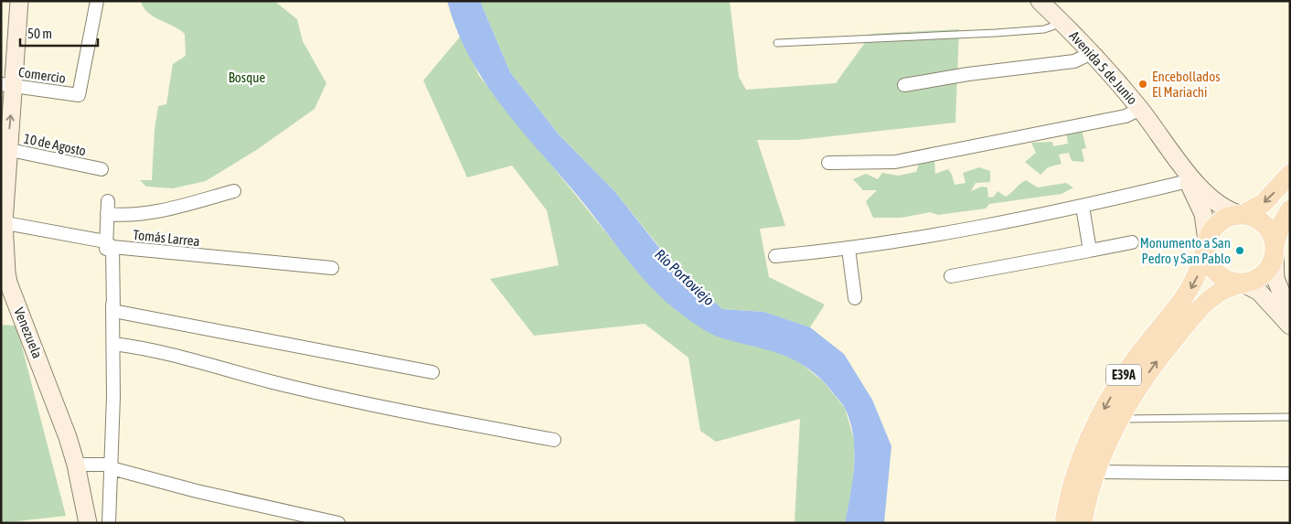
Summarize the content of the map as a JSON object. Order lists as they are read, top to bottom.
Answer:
{
  "streets": {
    "main road": ["E39A"],
    "street": [
      "Avenida 5 de Junio",
      "Comercio",
      "10 de Agosto",
      "Tomás Larrea",
      "Venezuela"
    ]
  },
  "crossings": [
    ["Comercio", "Venezuela"],
    ["10 de Agosto", "Venezuela"],
    ["Tomás Larrea", "Venezuela"]
  ],
  "water": ["Río Portoviejo"],
  "parks": ["Bosque"],
  "places": ["Encebollados El Mariachi", "Monumento a San Pedro y San Pablo"],
  "scale_bar": "50 m"
}
